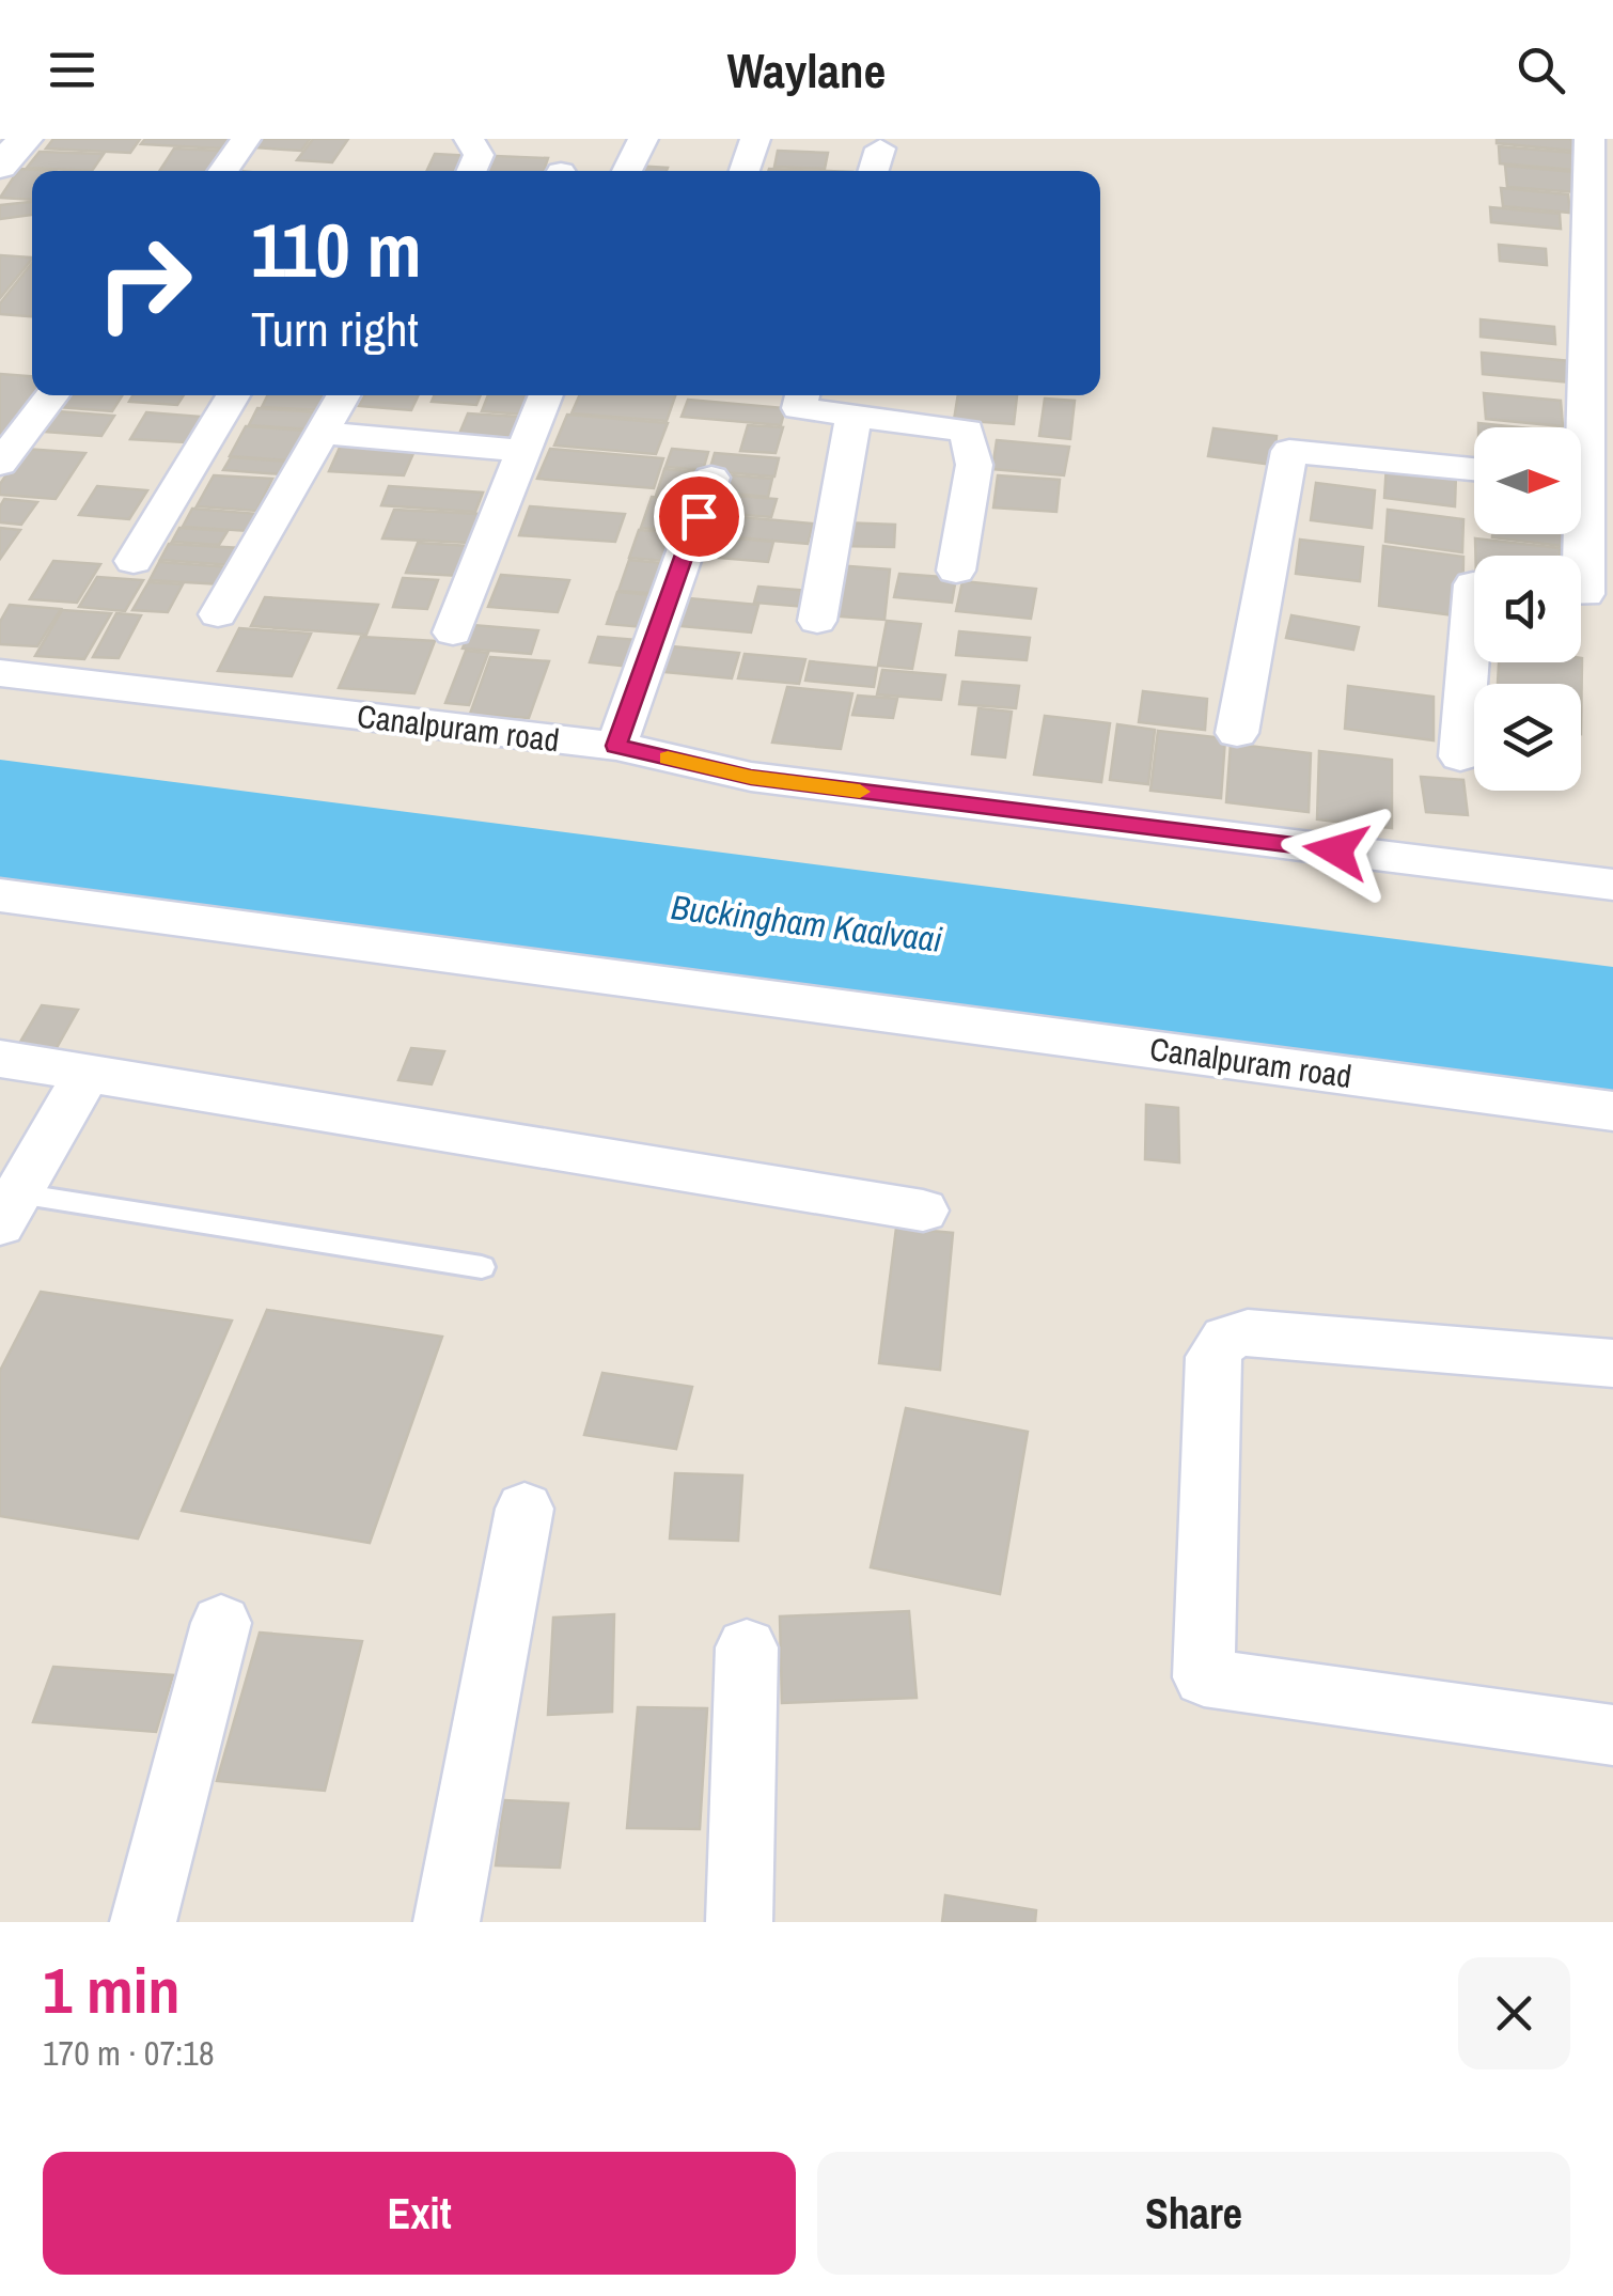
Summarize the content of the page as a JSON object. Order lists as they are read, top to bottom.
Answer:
{
  "streets": {
    "street": ["Canalpuram road"]
  },
  "water": ["Buckingham Kaalvaai"],
  "north": "right",
  "page": {
    "header": "Waylane",
    "turn": ["110 m", "Turn right"],
    "heading": ["1 min", "170 m · 07:18"],
    "buttons": ["Exit", "Share"]
  }
}
